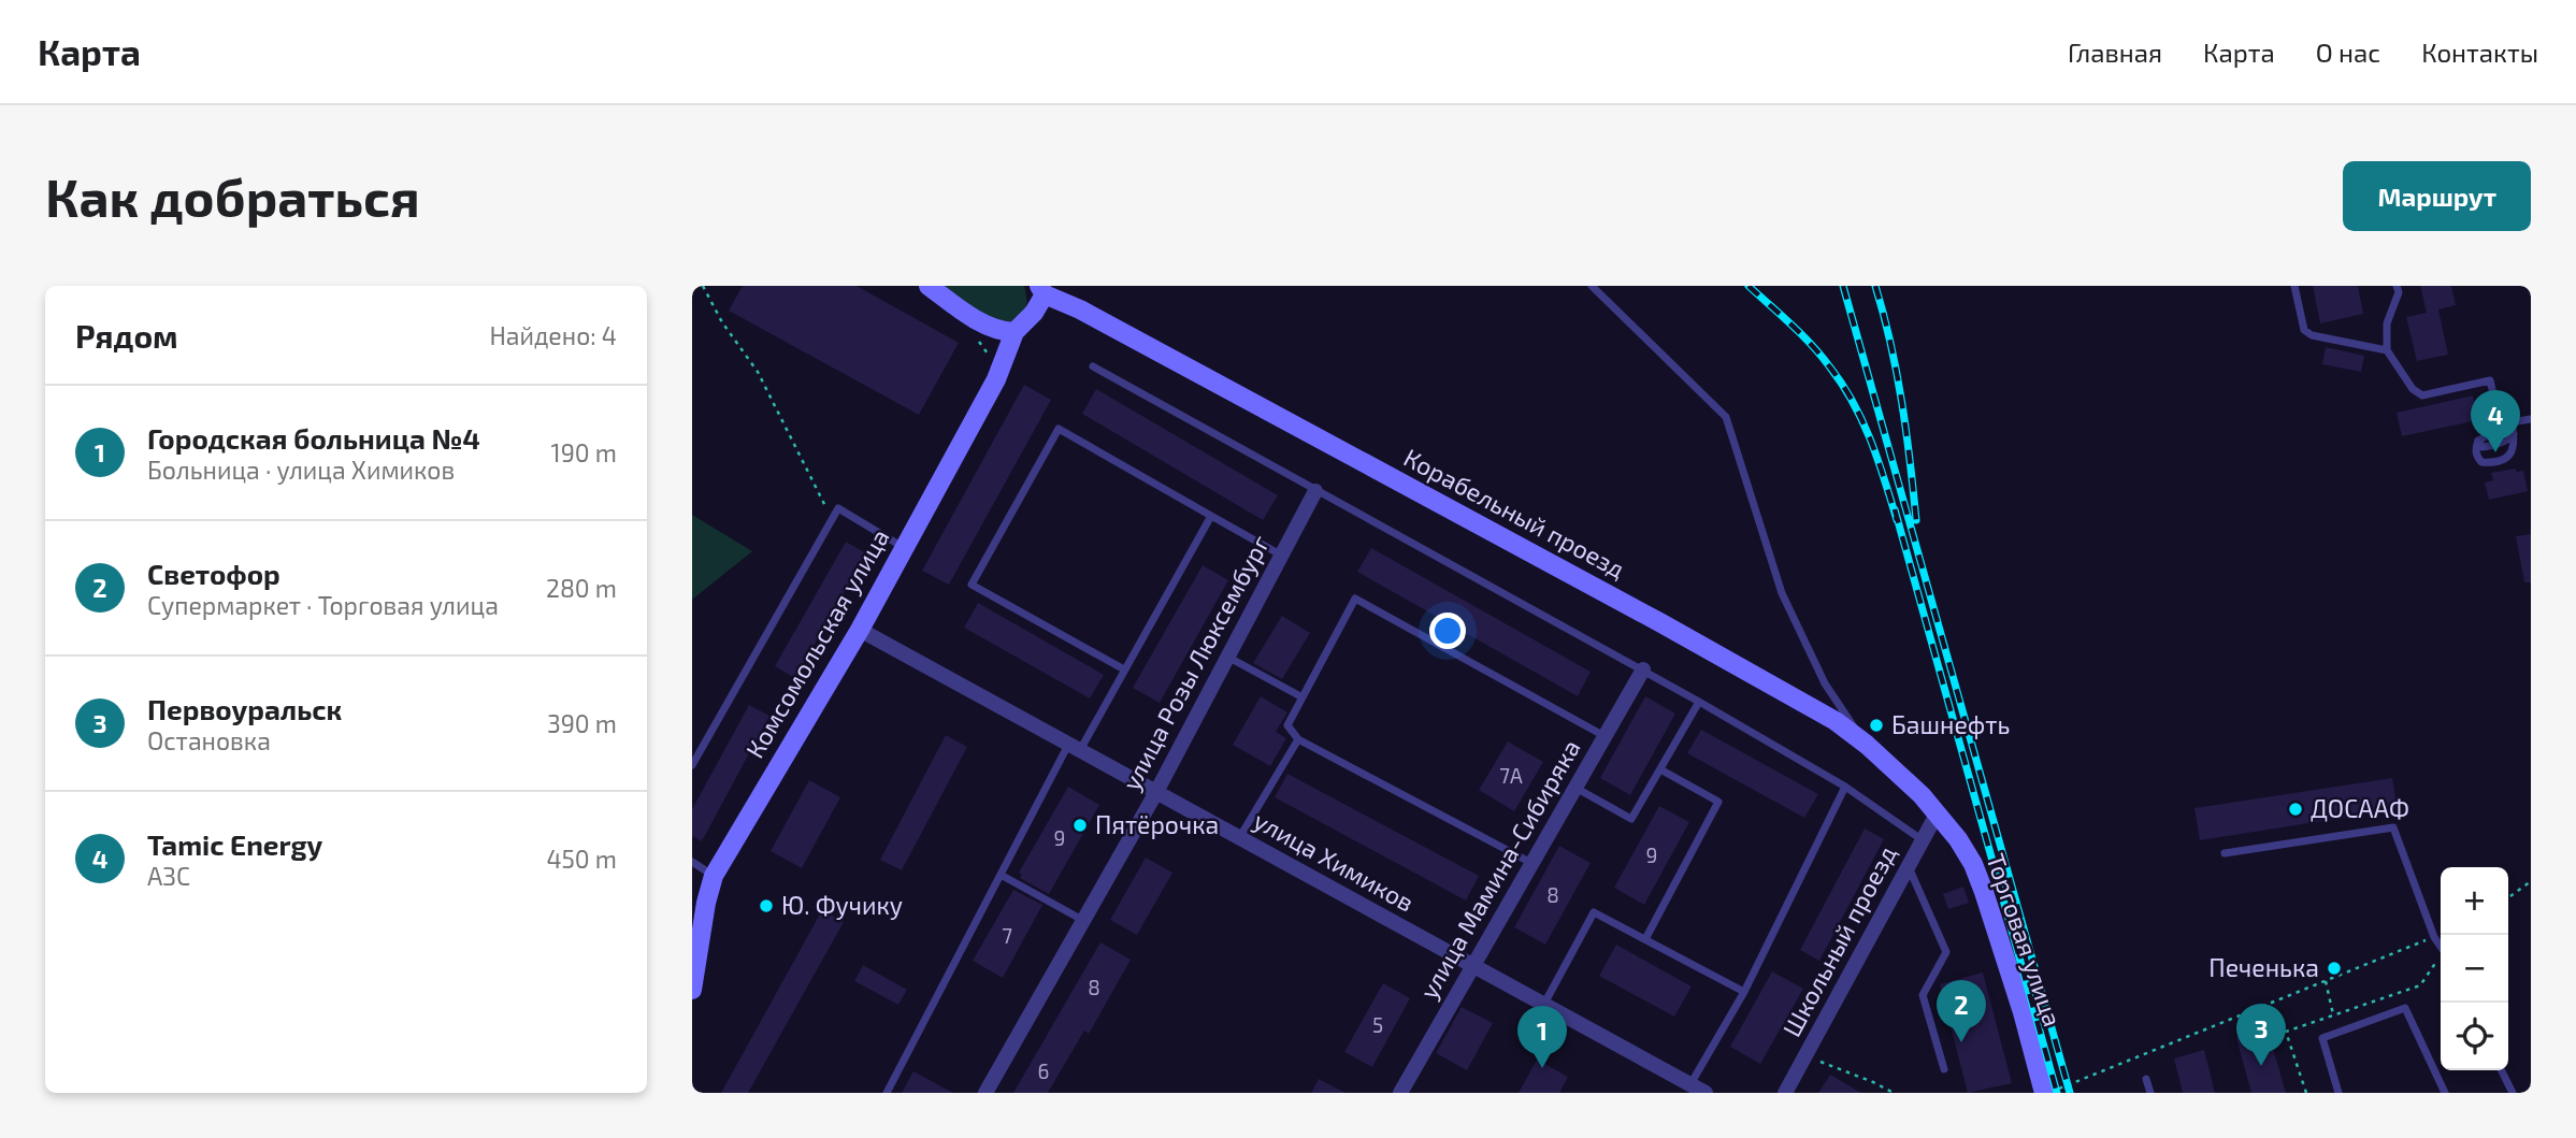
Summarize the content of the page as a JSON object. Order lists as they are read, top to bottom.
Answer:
{
  "streets": {
    "street": [
      "Корабельный проезд",
      "Комсомольская улица",
      "улица Розы Люксембург",
      "улица Химиков",
      "улица Мамина-Сибиряка",
      "Торговая улица",
      "Школьный проезд"
    ]
  },
  "crossings": [
    ["Корабельный проезд", "Торговая улица"],
    ["Корабельный проезд", "Школьный проезд"],
    ["Комсомольская улица", "улица Химиков"],
    ["улица Розы Люксембург", "улица Химиков"],
    ["улица Химиков", "улица Мамина-Сибиряка"],
    ["Торговая улица", "Школьный проезд"]
  ],
  "places": [
    "Башнефть",
    "ДОСААФ",
    "Пятёрочка",
    "Ю. Фучику",
    "Печенька"
  ],
  "house_numbers": [
    "7А",
    "9",
    "9",
    "8",
    "7",
    "8",
    "5",
    "6"
  ],
  "page": {
    "header": "Карта",
    "nav": [
      "Главная",
      "Карта",
      "О нас",
      "Контакты"
    ],
    "buttons": "Маршрут",
    "title": "Как добраться",
    "heading": ["Рядом", "Найдено: 4"],
    "list": [
      {
        "mark": "1",
        "name": "Городская больница №4",
        "note": "Больница · улица Химиков",
        "value": "190 m"
      },
      {
        "mark": "2",
        "name": "Светофор",
        "note": "Супермаркет · Торговая улица",
        "value": "280 m"
      },
      {
        "mark": "3",
        "name": "Первоуральск",
        "note": "Остановка",
        "value": "390 m"
      },
      {
        "mark": "4",
        "name": "Tamic Energy",
        "note": "АЗС",
        "value": "450 m"
      }
    ],
    "pins": [
      "4",
      "2",
      "3",
      "1"
    ],
    "map_buttons": ["+", "−"]
  }
}
